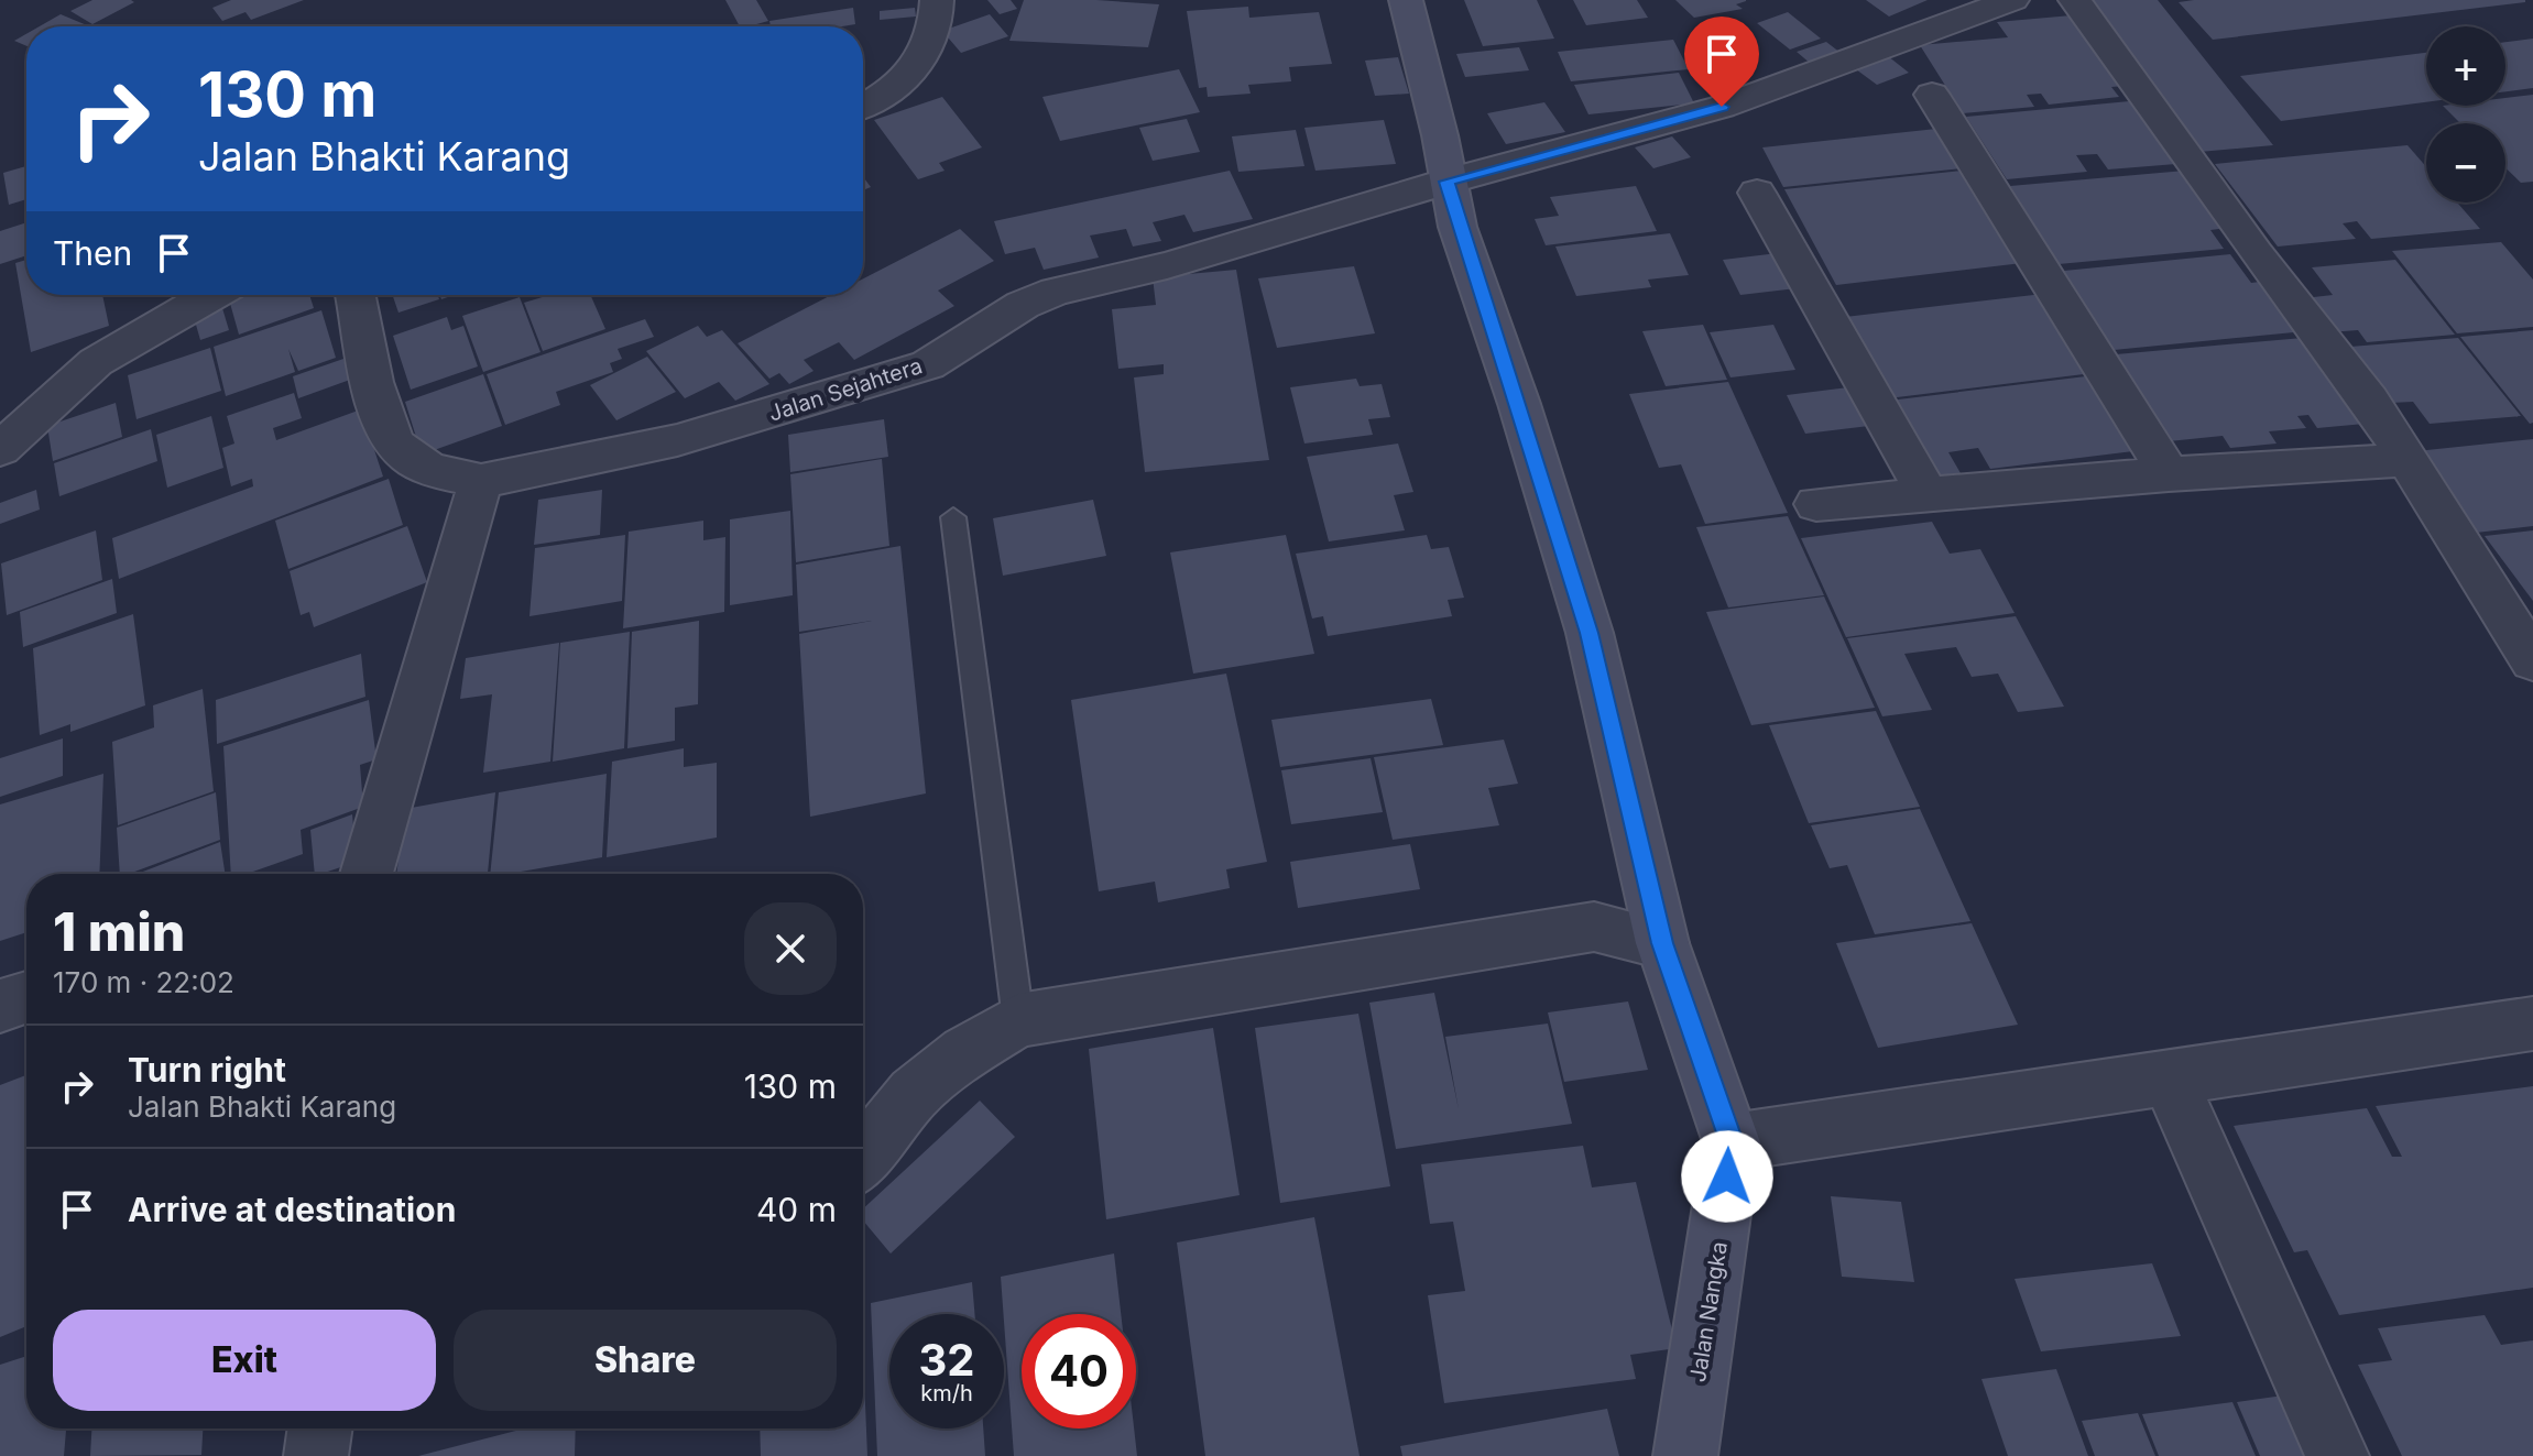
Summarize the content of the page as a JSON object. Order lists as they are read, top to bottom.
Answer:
{
  "streets": {
    "street": ["Jalan Sejahtera", "Jalan Nangka"]
  },
  "crossings": [
    ["Jalan Sejahtera", "Jalan Nangka"]
  ],
  "page": {
    "map_buttons": ["+", "−"],
    "turn": ["130 m", "Jalan Bhakti Karang"],
    "then": "Then",
    "heading": ["1 min", "170 m · 22:02"],
    "list": [
      {
        "name": "Turn right",
        "note": "Jalan Bhakti Karang",
        "value": "130 m"
      },
      {
        "name": "Arrive at destination",
        "value": "40 m"
      }
    ],
    "buttons": ["Exit", "Share"],
    "speed": "32 km/h",
    "limit": "40"
  }
}
